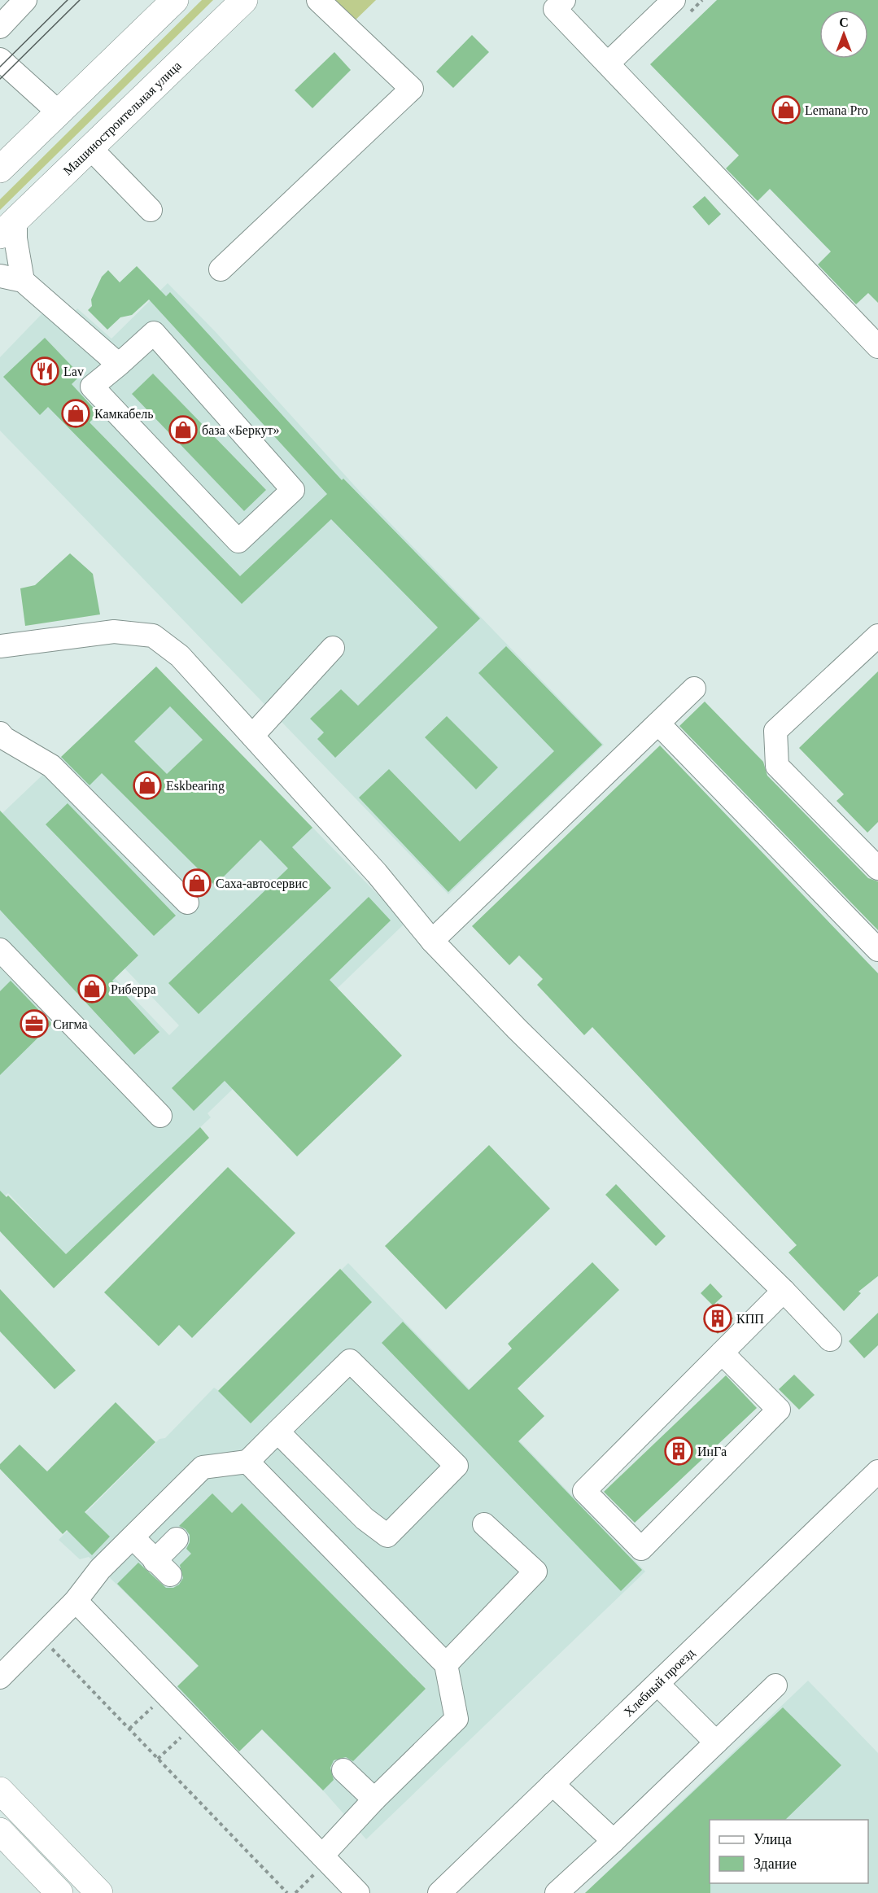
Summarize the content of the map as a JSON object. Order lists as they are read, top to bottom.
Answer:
{
  "streets": {
    "main road": ["Машиностроительная улица"],
    "street": ["Хлебный проезд"]
  },
  "places": {
    "shop": [
      "Lemana Pro",
      "Камкабель",
      "база «Беркут»",
      "Eskbearing",
      "Саха-автосервис",
      "Риберра"
    ],
    "restaurant": ["Lav"],
    "office": ["Сигма"],
    "building": ["КПП", "ИнГа"]
  },
  "legend": ["Улица", "Здание"],
  "north": "top"
}
